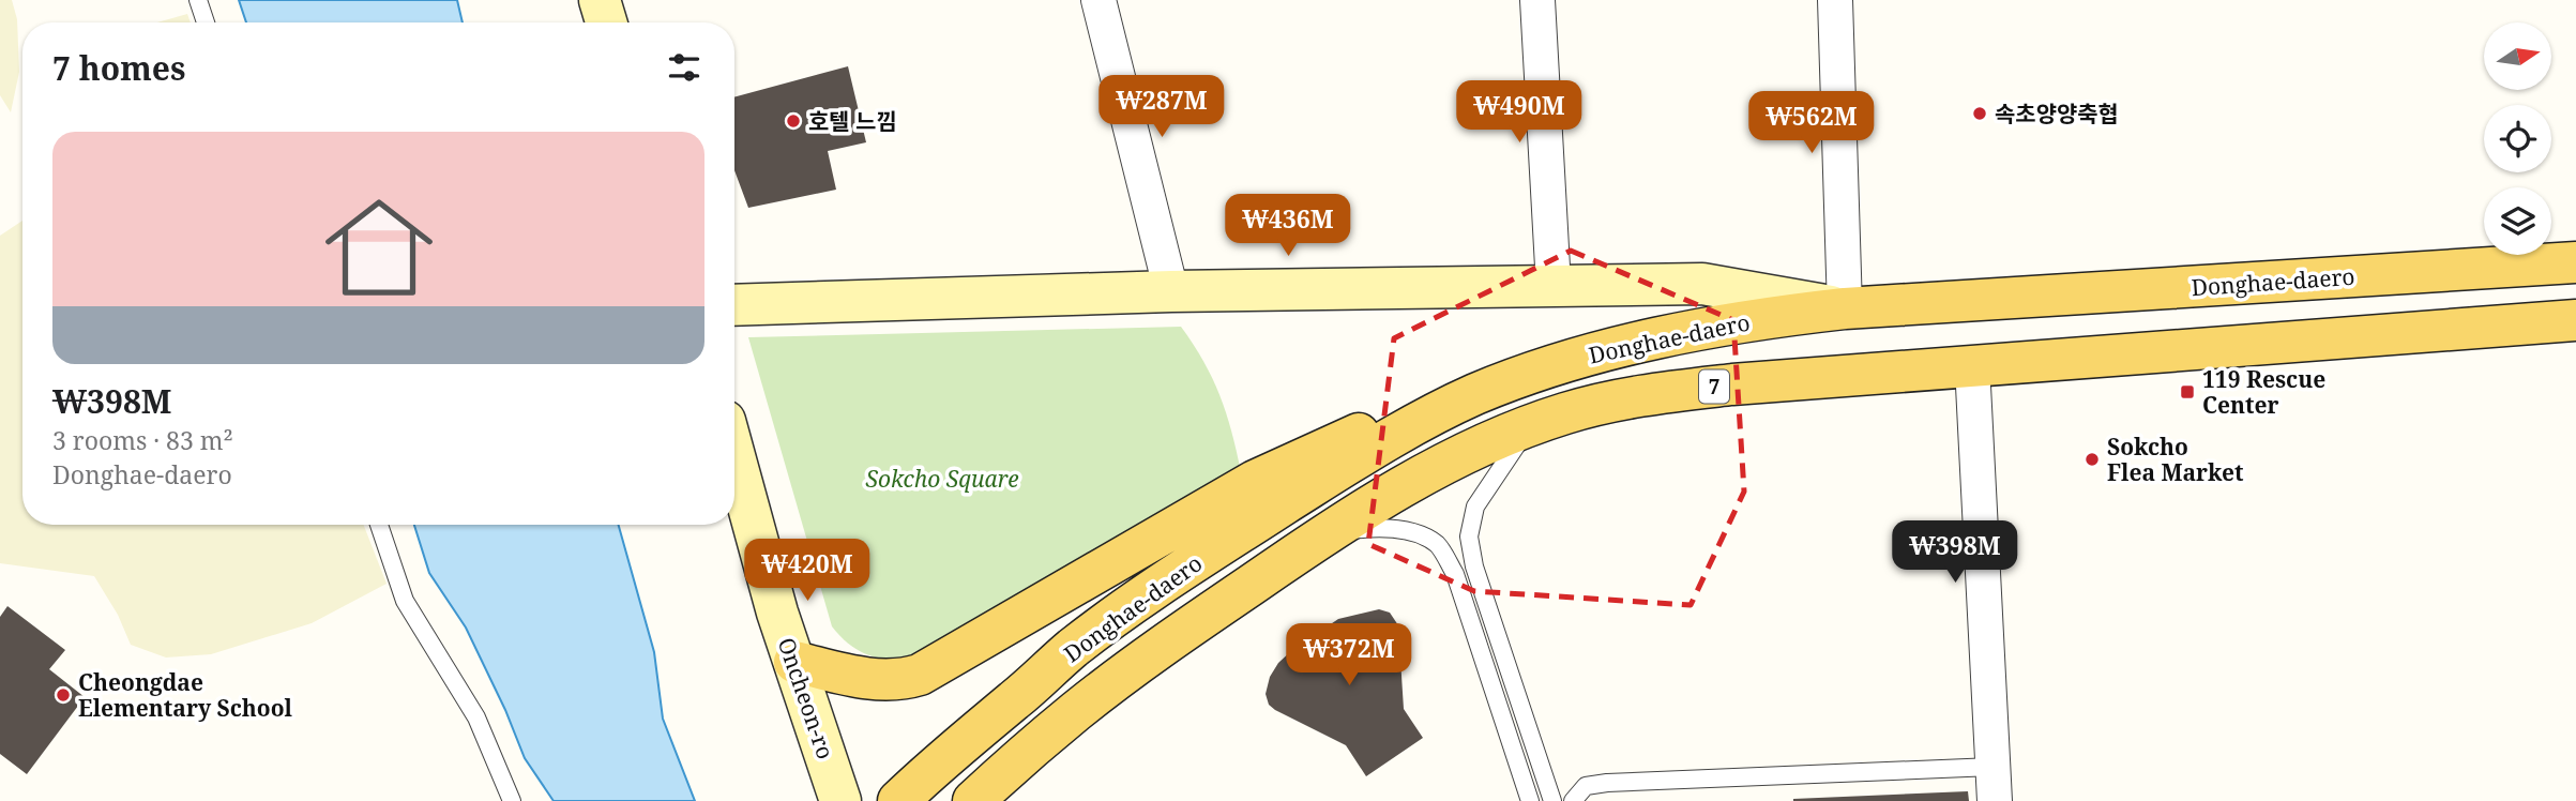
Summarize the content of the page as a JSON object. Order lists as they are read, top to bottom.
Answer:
{
  "streets": {
    "main road": ["Donghae-daero", "7"],
    "street": ["Oncheon-ro"]
  },
  "parks": ["Sokcho Square"],
  "places": {
    "other": [
      "속초양양축협",
      "호텔 느낌",
      "Sokcho Flea Market",
      "Cheongdae Elementary School"
    ],
    "transit": ["119 Rescue Center"]
  },
  "north": "right",
  "page": {
    "heading": "7 homes",
    "price": [
      "₩287M",
      "₩490M",
      "₩562M",
      "₩436M",
      "₩398M",
      "₩420M",
      "₩372M"
    ],
    "list": [
      {
        "name": "₩398M",
        "note": "3 rooms · 83 m² · Donghae-daero"
      }
    ]
  }
}
